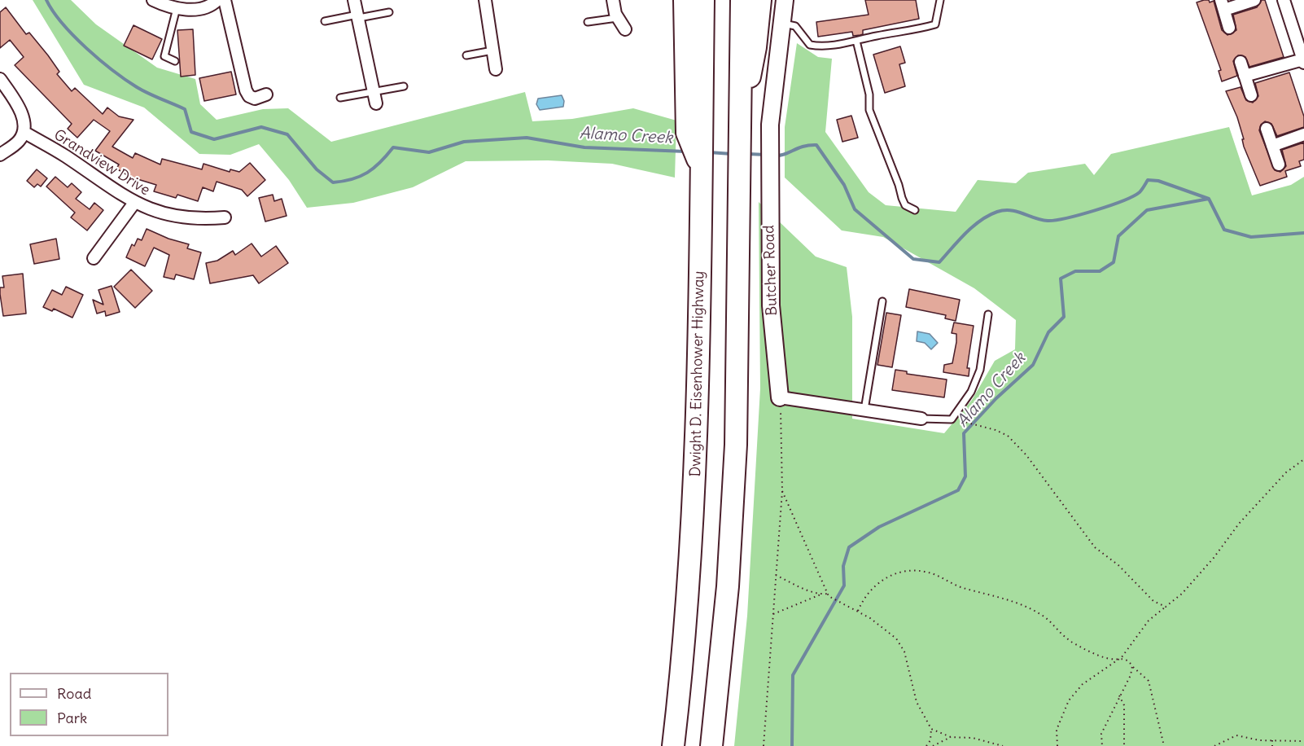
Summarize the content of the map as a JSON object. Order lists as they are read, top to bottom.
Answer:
{
  "streets": {
    "highway": ["Dwight D. Eisenhower Highway"],
    "street": ["Grandview Drive", "Butcher Road"]
  },
  "water": ["Alamo Creek"],
  "legend": ["Road", "Park"]
}
